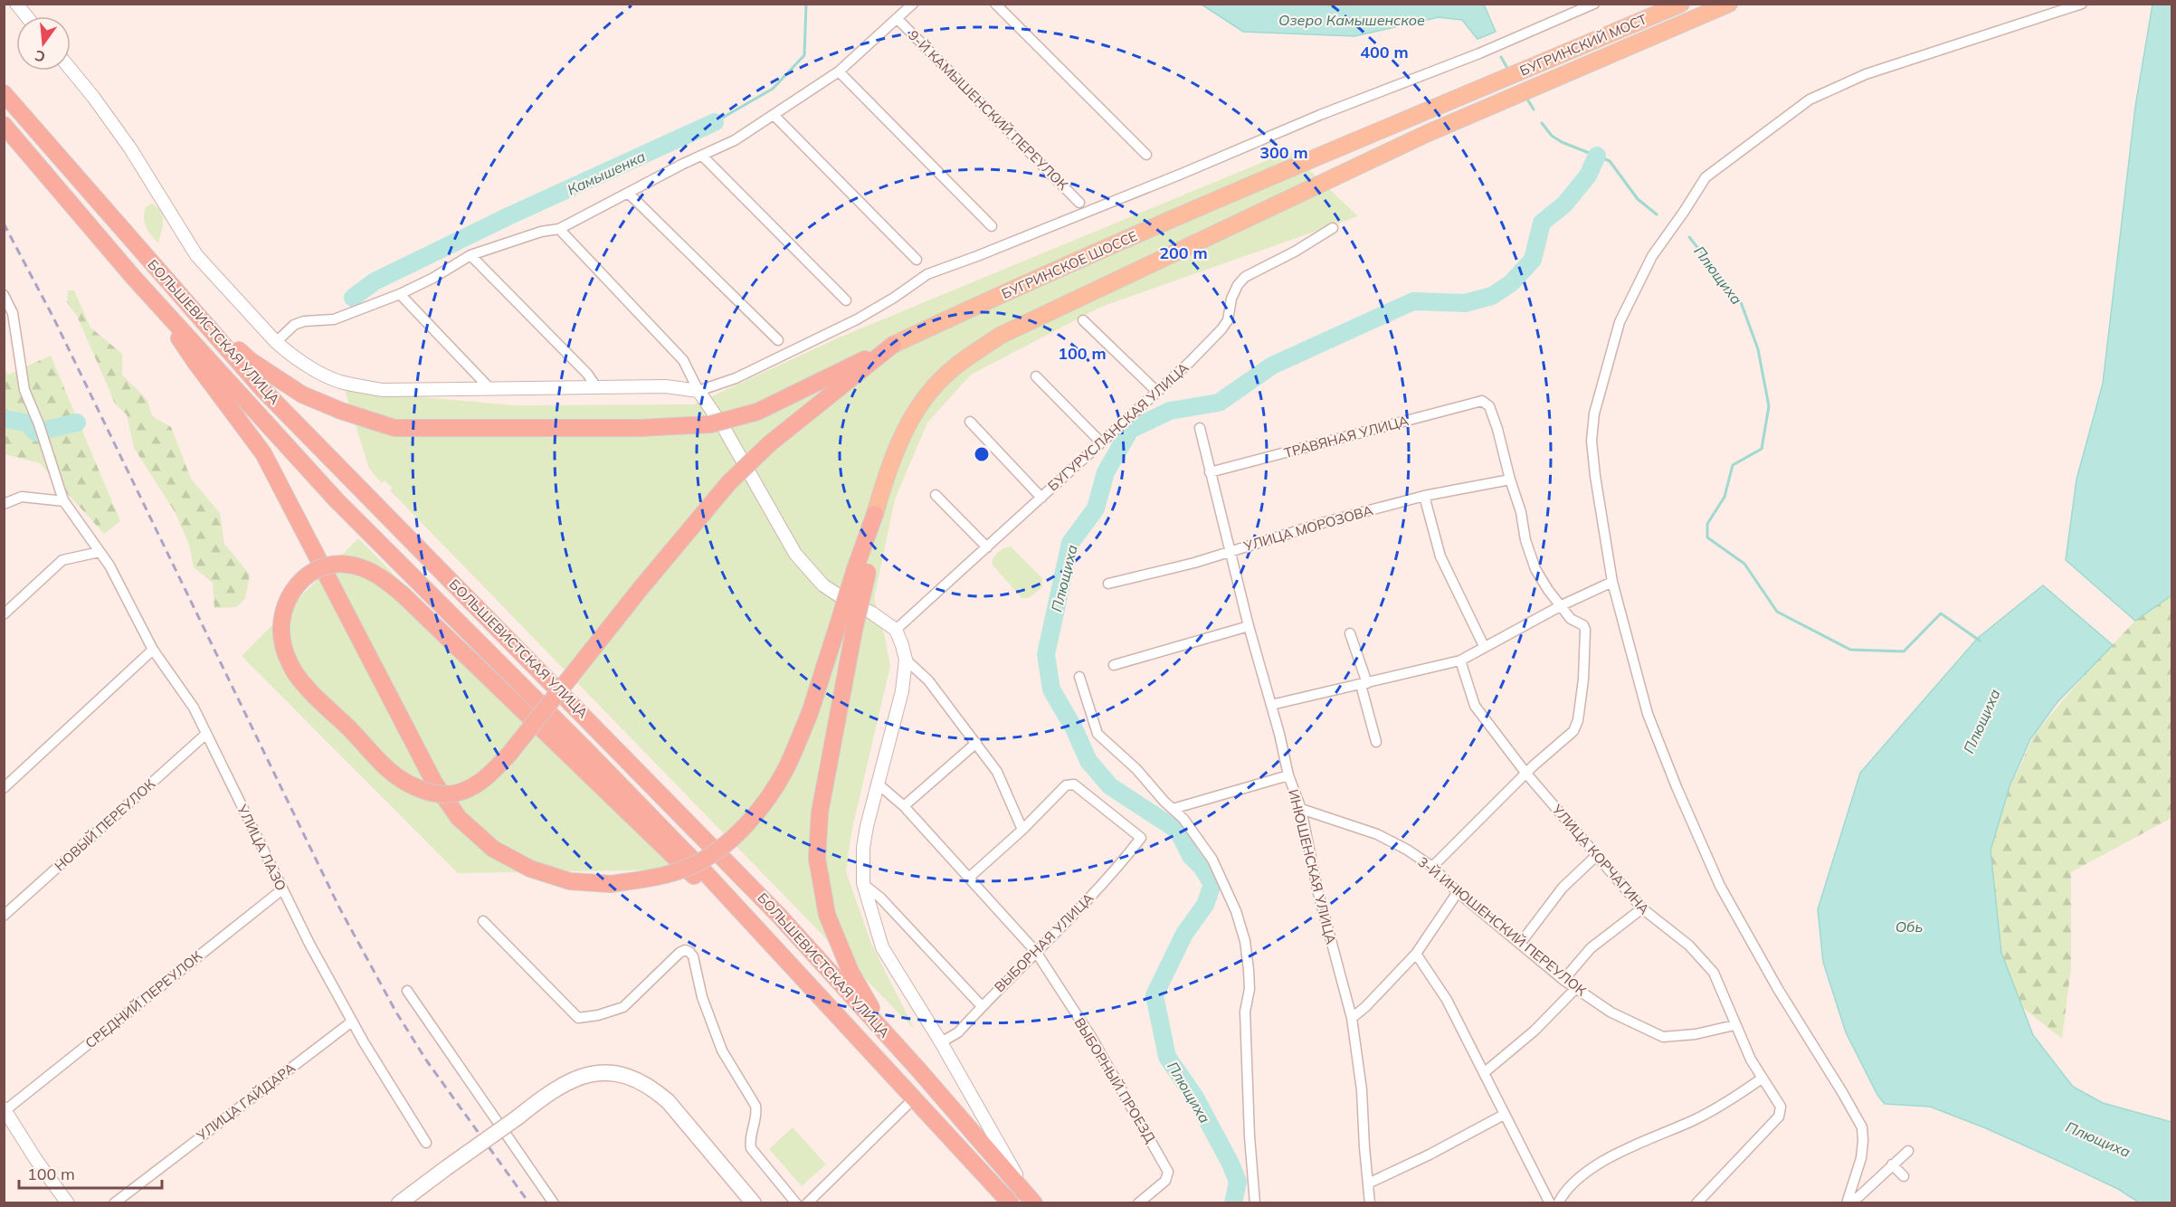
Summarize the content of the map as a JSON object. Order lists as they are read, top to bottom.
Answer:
{
  "streets": {
    "highway": ["БОЛЬШЕВИСТСКАЯ УЛИЦА"],
    "main road": ["БУГРИНСКИЙ МОСТ", "БУГРИНСКОЕ ШОССЕ"],
    "street": [
      "9-Й КАМЫШЕНСКИЙ ПЕРЕУЛОК",
      "БУГУРУСЛАНСКАЯ УЛИЦА",
      "ТРАВЯНАЯ УЛИЦА",
      "УЛИЦА МОРОЗОВА",
      "НОВЫЙ ПЕРЕУЛОК",
      "УЛИЦА ЛАЗО",
      "УЛИЦА КОРЧАГИНА",
      "ИНЮШЕНСКАЯ УЛИЦА",
      "3-Й ИНЮШЕНСКИЙ ПЕРЕУЛОК",
      "ВЫБОРНАЯ УЛИЦА",
      "СРЕДНИЙ ПЕРЕУЛОК",
      "ВЫБОРНЫЙ ПРОЕЗД",
      "УЛИЦА ГАЙДАРА"
    ]
  },
  "crossings": [
    ["БУГРИНСКИЙ МОСТ", "БУГРИНСКОЕ ШОССЕ"],
    ["ТРАВЯНАЯ УЛИЦА", "УЛИЦА МОРОЗОВА"],
    ["ТРАВЯНАЯ УЛИЦА", "ИНЮШЕНСКАЯ УЛИЦА"],
    ["УЛИЦА МОРОЗОВА", "ИНЮШЕНСКАЯ УЛИЦА"],
    ["НОВЫЙ ПЕРЕУЛОК", "УЛИЦА ЛАЗО"],
    ["УЛИЦА ЛАЗО", "СРЕДНИЙ ПЕРЕУЛОК"],
    ["УЛИЦА ЛАЗО", "УЛИЦА ГАЙДАРА"],
    ["УЛИЦА КОРЧАГИНА", "3-Й ИНЮШЕНСКИЙ ПЕРЕУЛОК"],
    ["ИНЮШЕНСКАЯ УЛИЦА", "3-Й ИНЮШЕНСКИЙ ПЕРЕУЛОК"],
    ["ВЫБОРНАЯ УЛИЦА", "ВЫБОРНЫЙ ПРОЕЗД"]
  ],
  "water": [
    "Озеро Камышенское",
    "Камышенка",
    "Плющиха",
    "Обь"
  ],
  "scale_bar": "100 m",
  "north": "bottom",
  "rings": [
    "400 m",
    "300 m",
    "200 m",
    "100 m"
  ]
}
